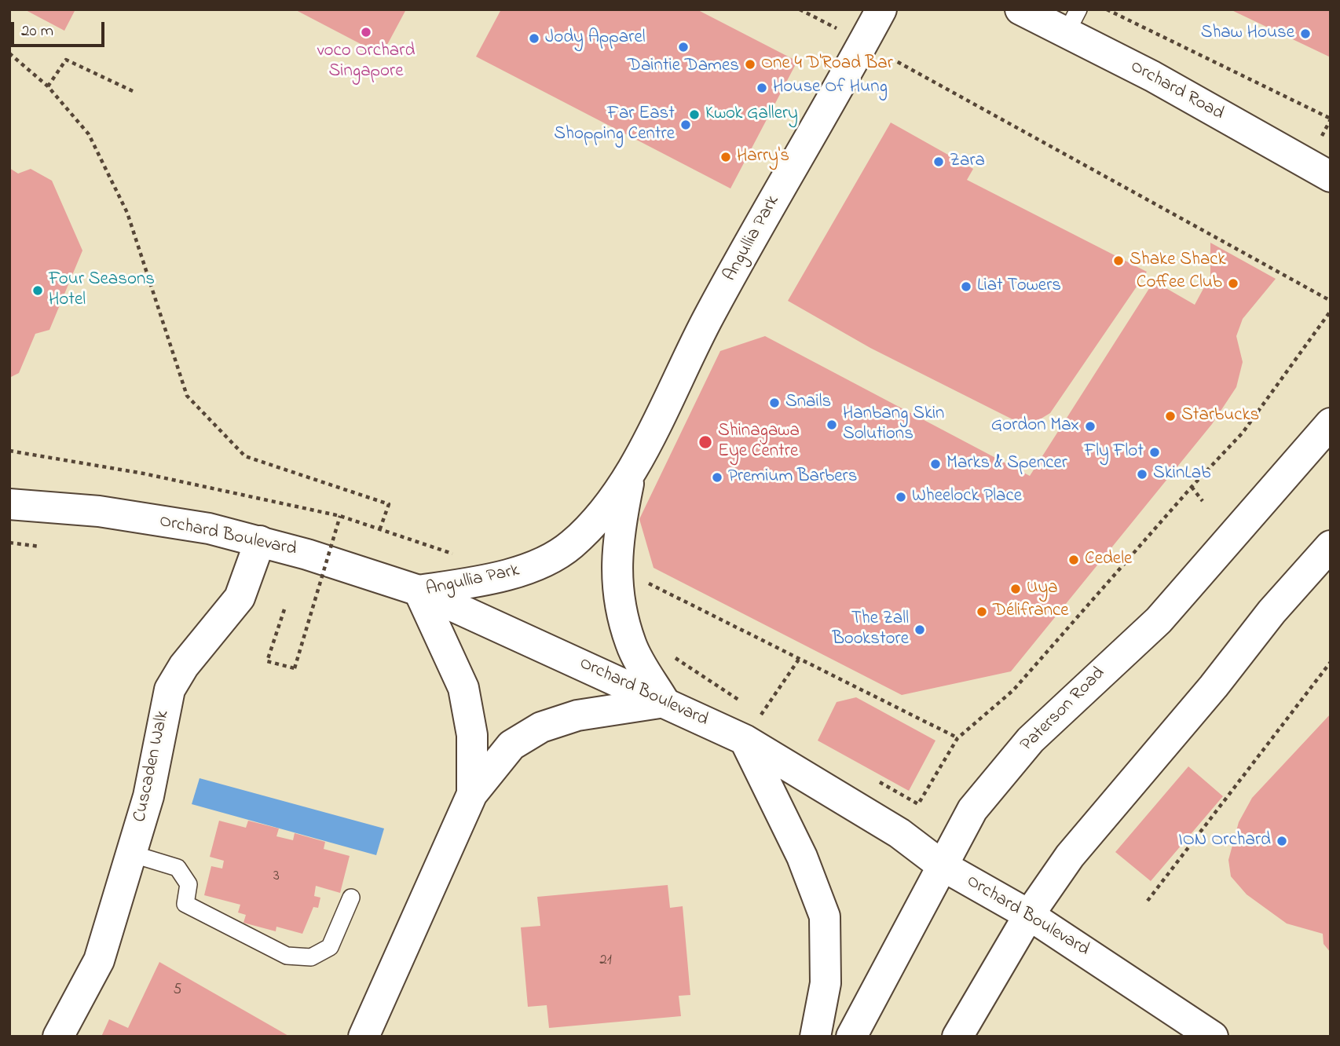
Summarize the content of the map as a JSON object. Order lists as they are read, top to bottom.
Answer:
{
  "streets": {
    "main road": [
      "Orchard Road",
      "Angullia Park",
      "Orchard Boulevard",
      "Paterson Road",
      "Cuscaden Walk"
    ]
  },
  "crossings": [
    ["Angullia Park", "Orchard Boulevard"],
    ["Orchard Boulevard", "Paterson Road"],
    ["Orchard Boulevard", "Cuscaden Walk"]
  ],
  "places": [
    "voco Orchard Singapore",
    "Shaw House",
    "Jody Apparel",
    "Daintie Dames",
    "One 4 D'Road Bar",
    "House Of Hung",
    "Kwok Gallery",
    "Far East Shopping Centre",
    "Harry's",
    "Zara",
    "Shake Shack",
    "Coffee Club",
    "Liat Towers",
    "Four Seasons Hotel",
    "Snails",
    "Starbucks",
    "Hanbang Skin Solutions",
    "Gordon Max",
    "Shinagawa Eye Centre",
    "Fly Flot",
    "Marks & Spencer",
    "SkinLab",
    "Premium Barbers",
    "Wheelock Place",
    "Cedele",
    "Uya",
    "Délifrance",
    "The Zall Bookstore",
    "ION Orchard"
  ],
  "house_numbers": ["3", "21", "5"],
  "scale_bar": "20 m"
}
